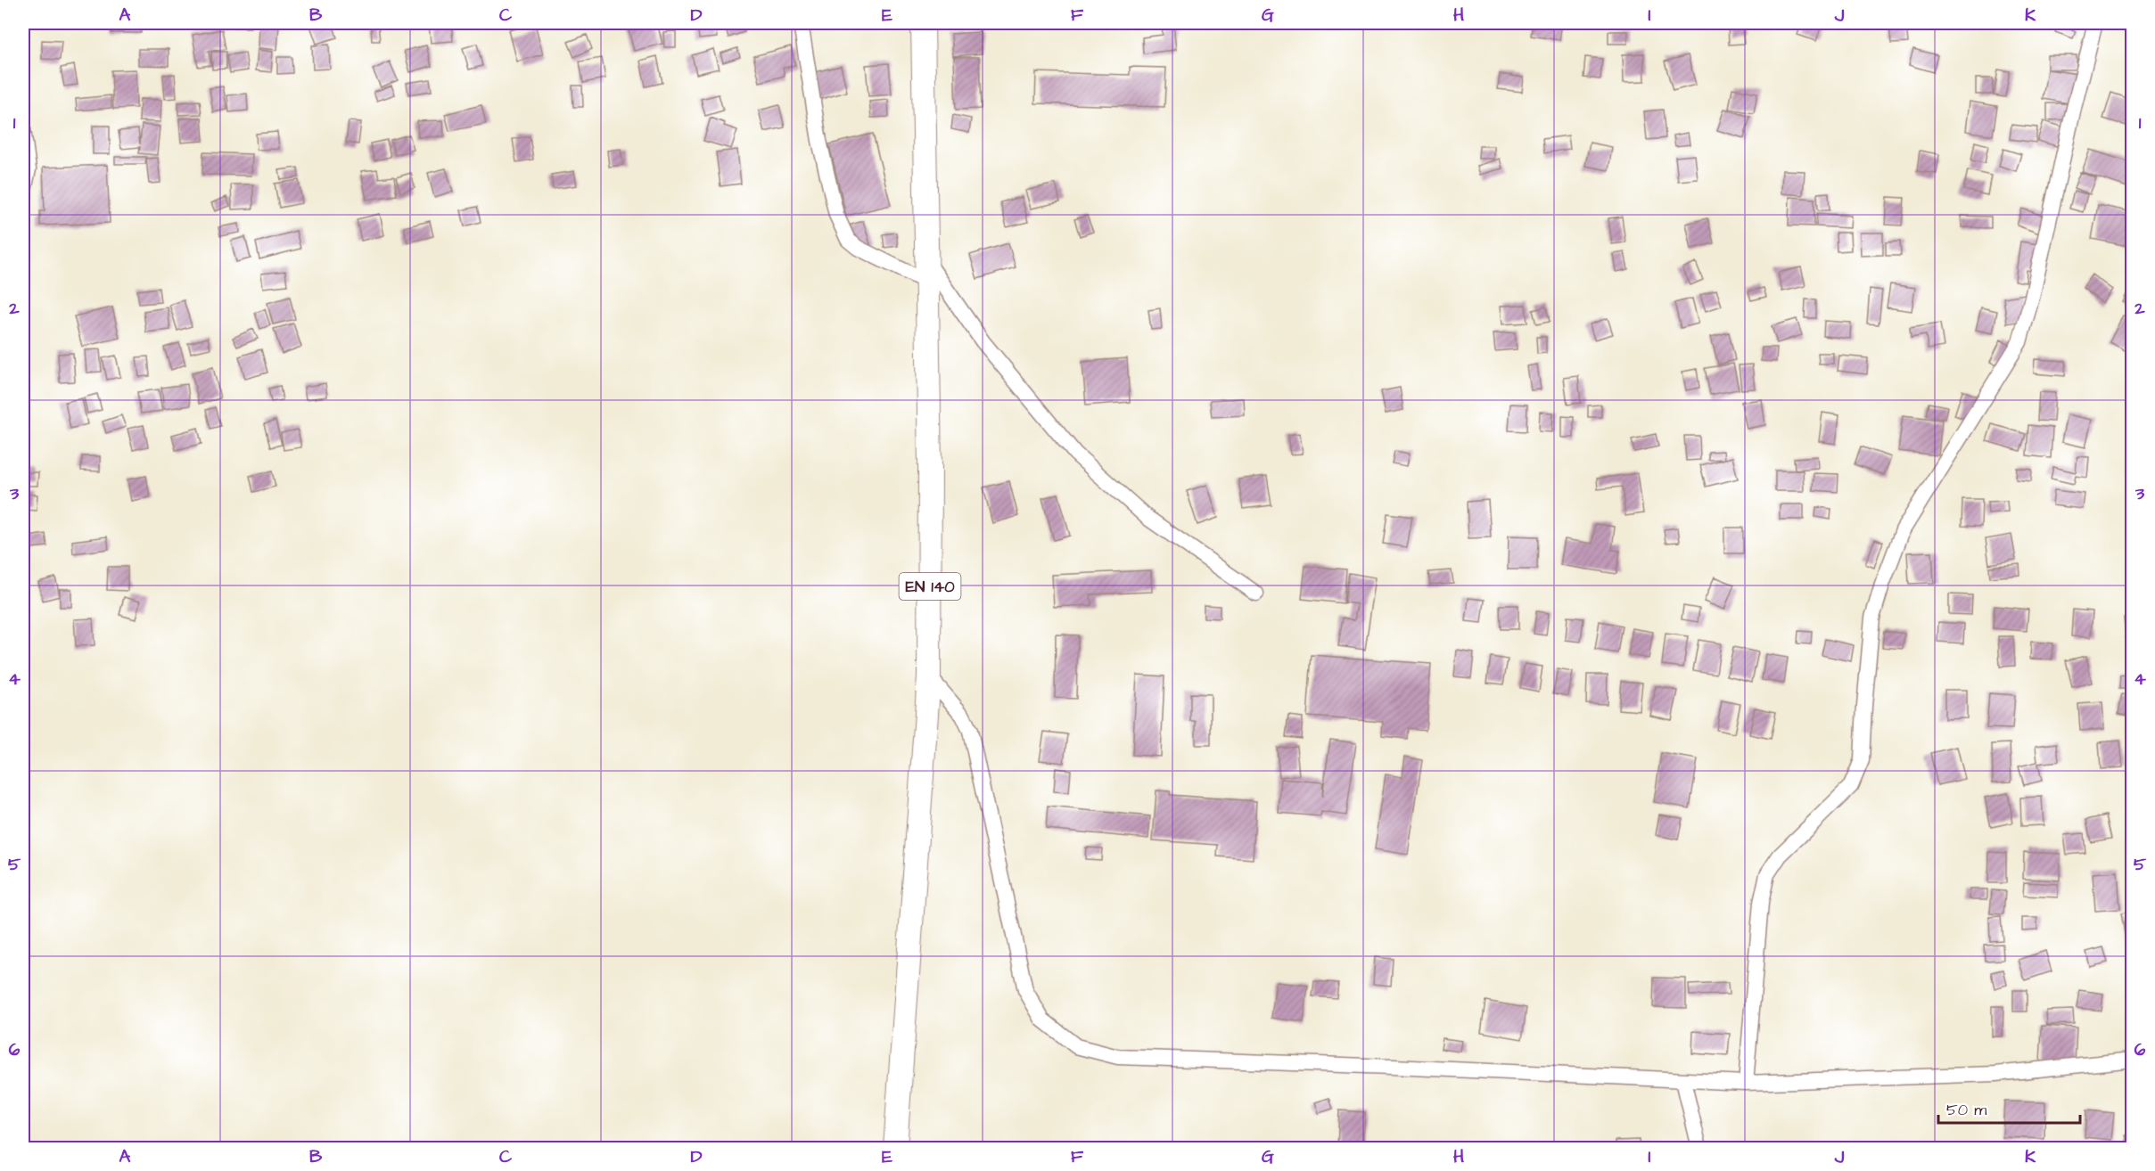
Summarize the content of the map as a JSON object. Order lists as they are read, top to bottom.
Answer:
{
  "streets": {
    "main road": ["EN 140"]
  },
  "scale_bar": "50 m",
  "grid": {
    "columns": [
      "A",
      "B",
      "C",
      "D",
      "E",
      "F",
      "G",
      "H",
      "I",
      "J",
      "K"
    ],
    "rows": [
      "1",
      "2",
      "3",
      "4",
      "5",
      "6"
    ]
  }
}
